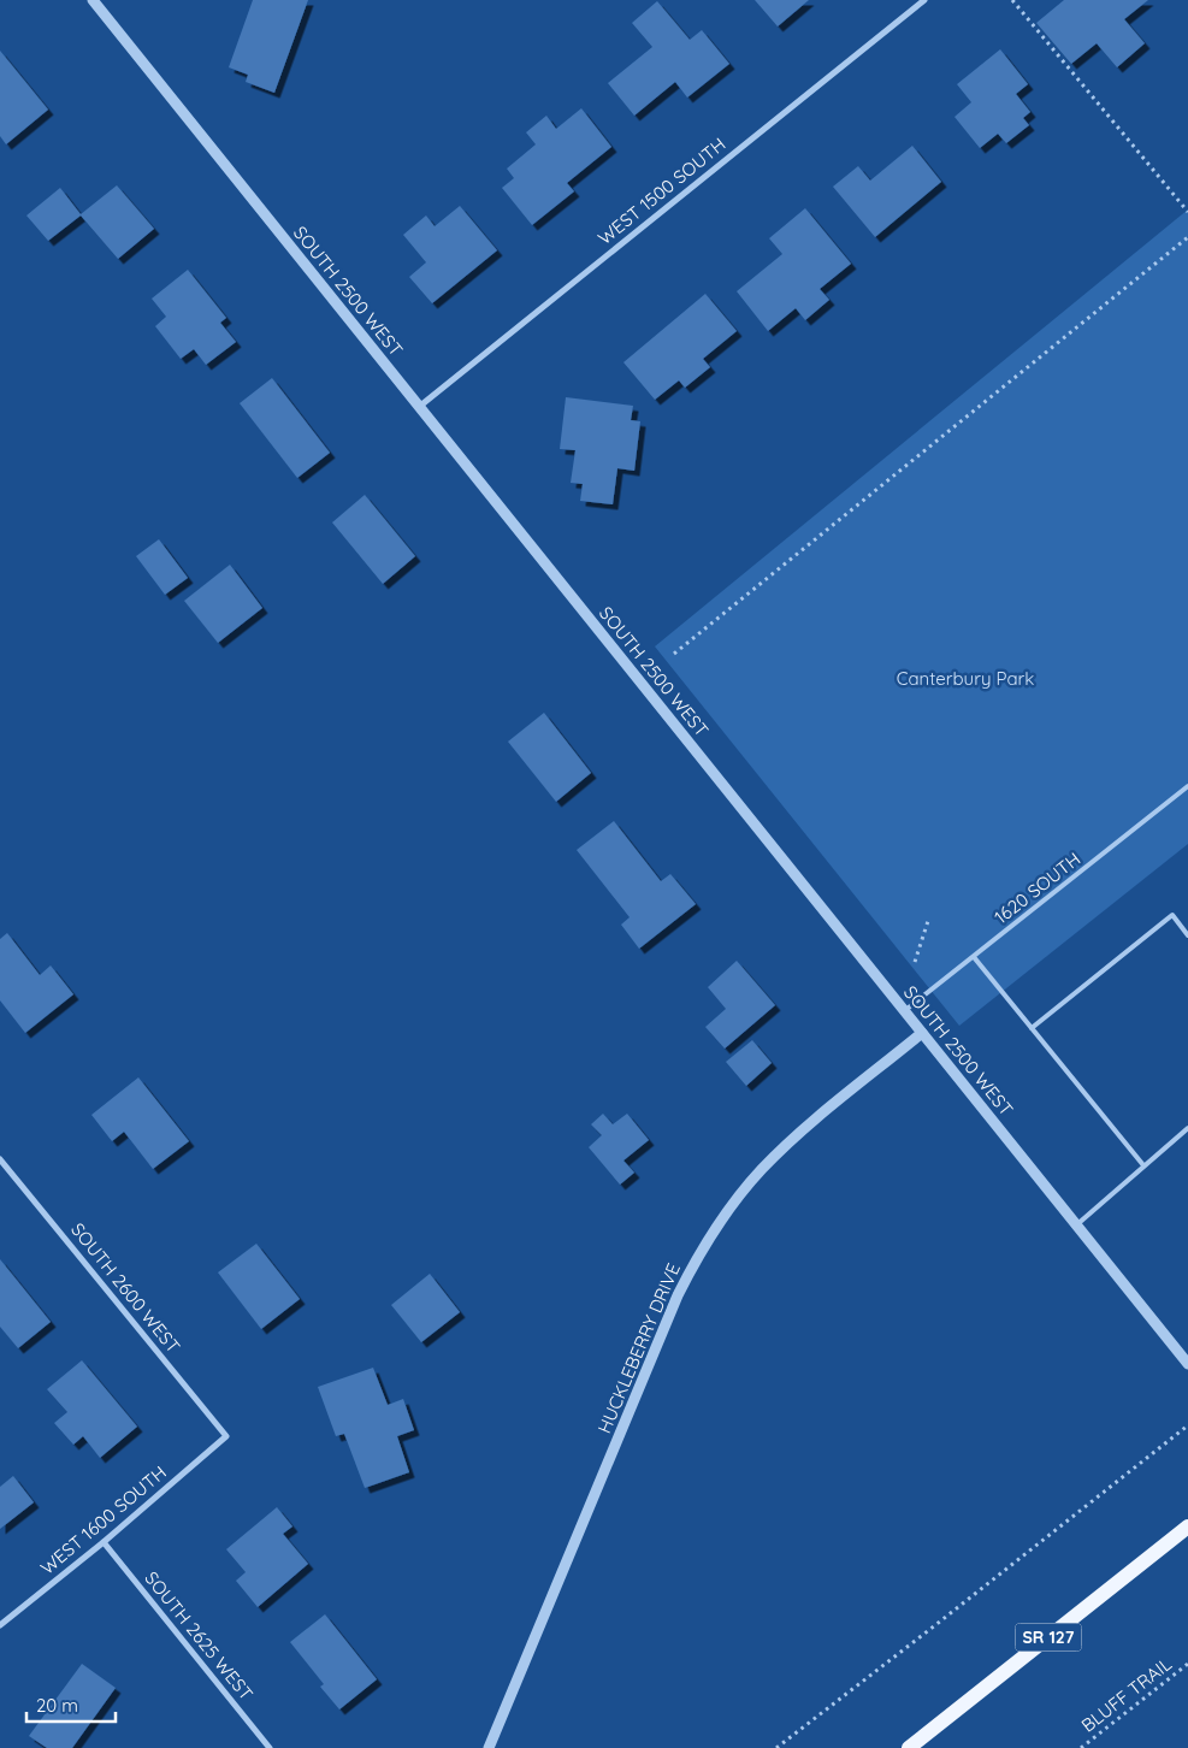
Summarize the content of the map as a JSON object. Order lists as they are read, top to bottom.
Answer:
{
  "streets": {
    "main road": ["SR 127"],
    "street": [
      "WEST 1500 SOUTH",
      "SOUTH 2500 WEST",
      "SOUTH 2600 WEST",
      "HUCKLEBERRY DRIVE",
      "WEST 1600 SOUTH",
      "SOUTH 2625 WEST"
    ],
    "lane": ["1620 SOUTH"],
    "path": ["BLUFF TRAIL"]
  },
  "crossings": [
    ["WEST 1500 SOUTH", "SOUTH 2500 WEST"],
    ["SOUTH 2500 WEST", "1620 SOUTH"],
    ["SOUTH 2500 WEST", "HUCKLEBERRY DRIVE"],
    ["SOUTH 2600 WEST", "WEST 1600 SOUTH"],
    ["WEST 1600 SOUTH", "SOUTH 2625 WEST"]
  ],
  "parks": ["Canterbury Park"],
  "scale_bar": "20 m"
}
